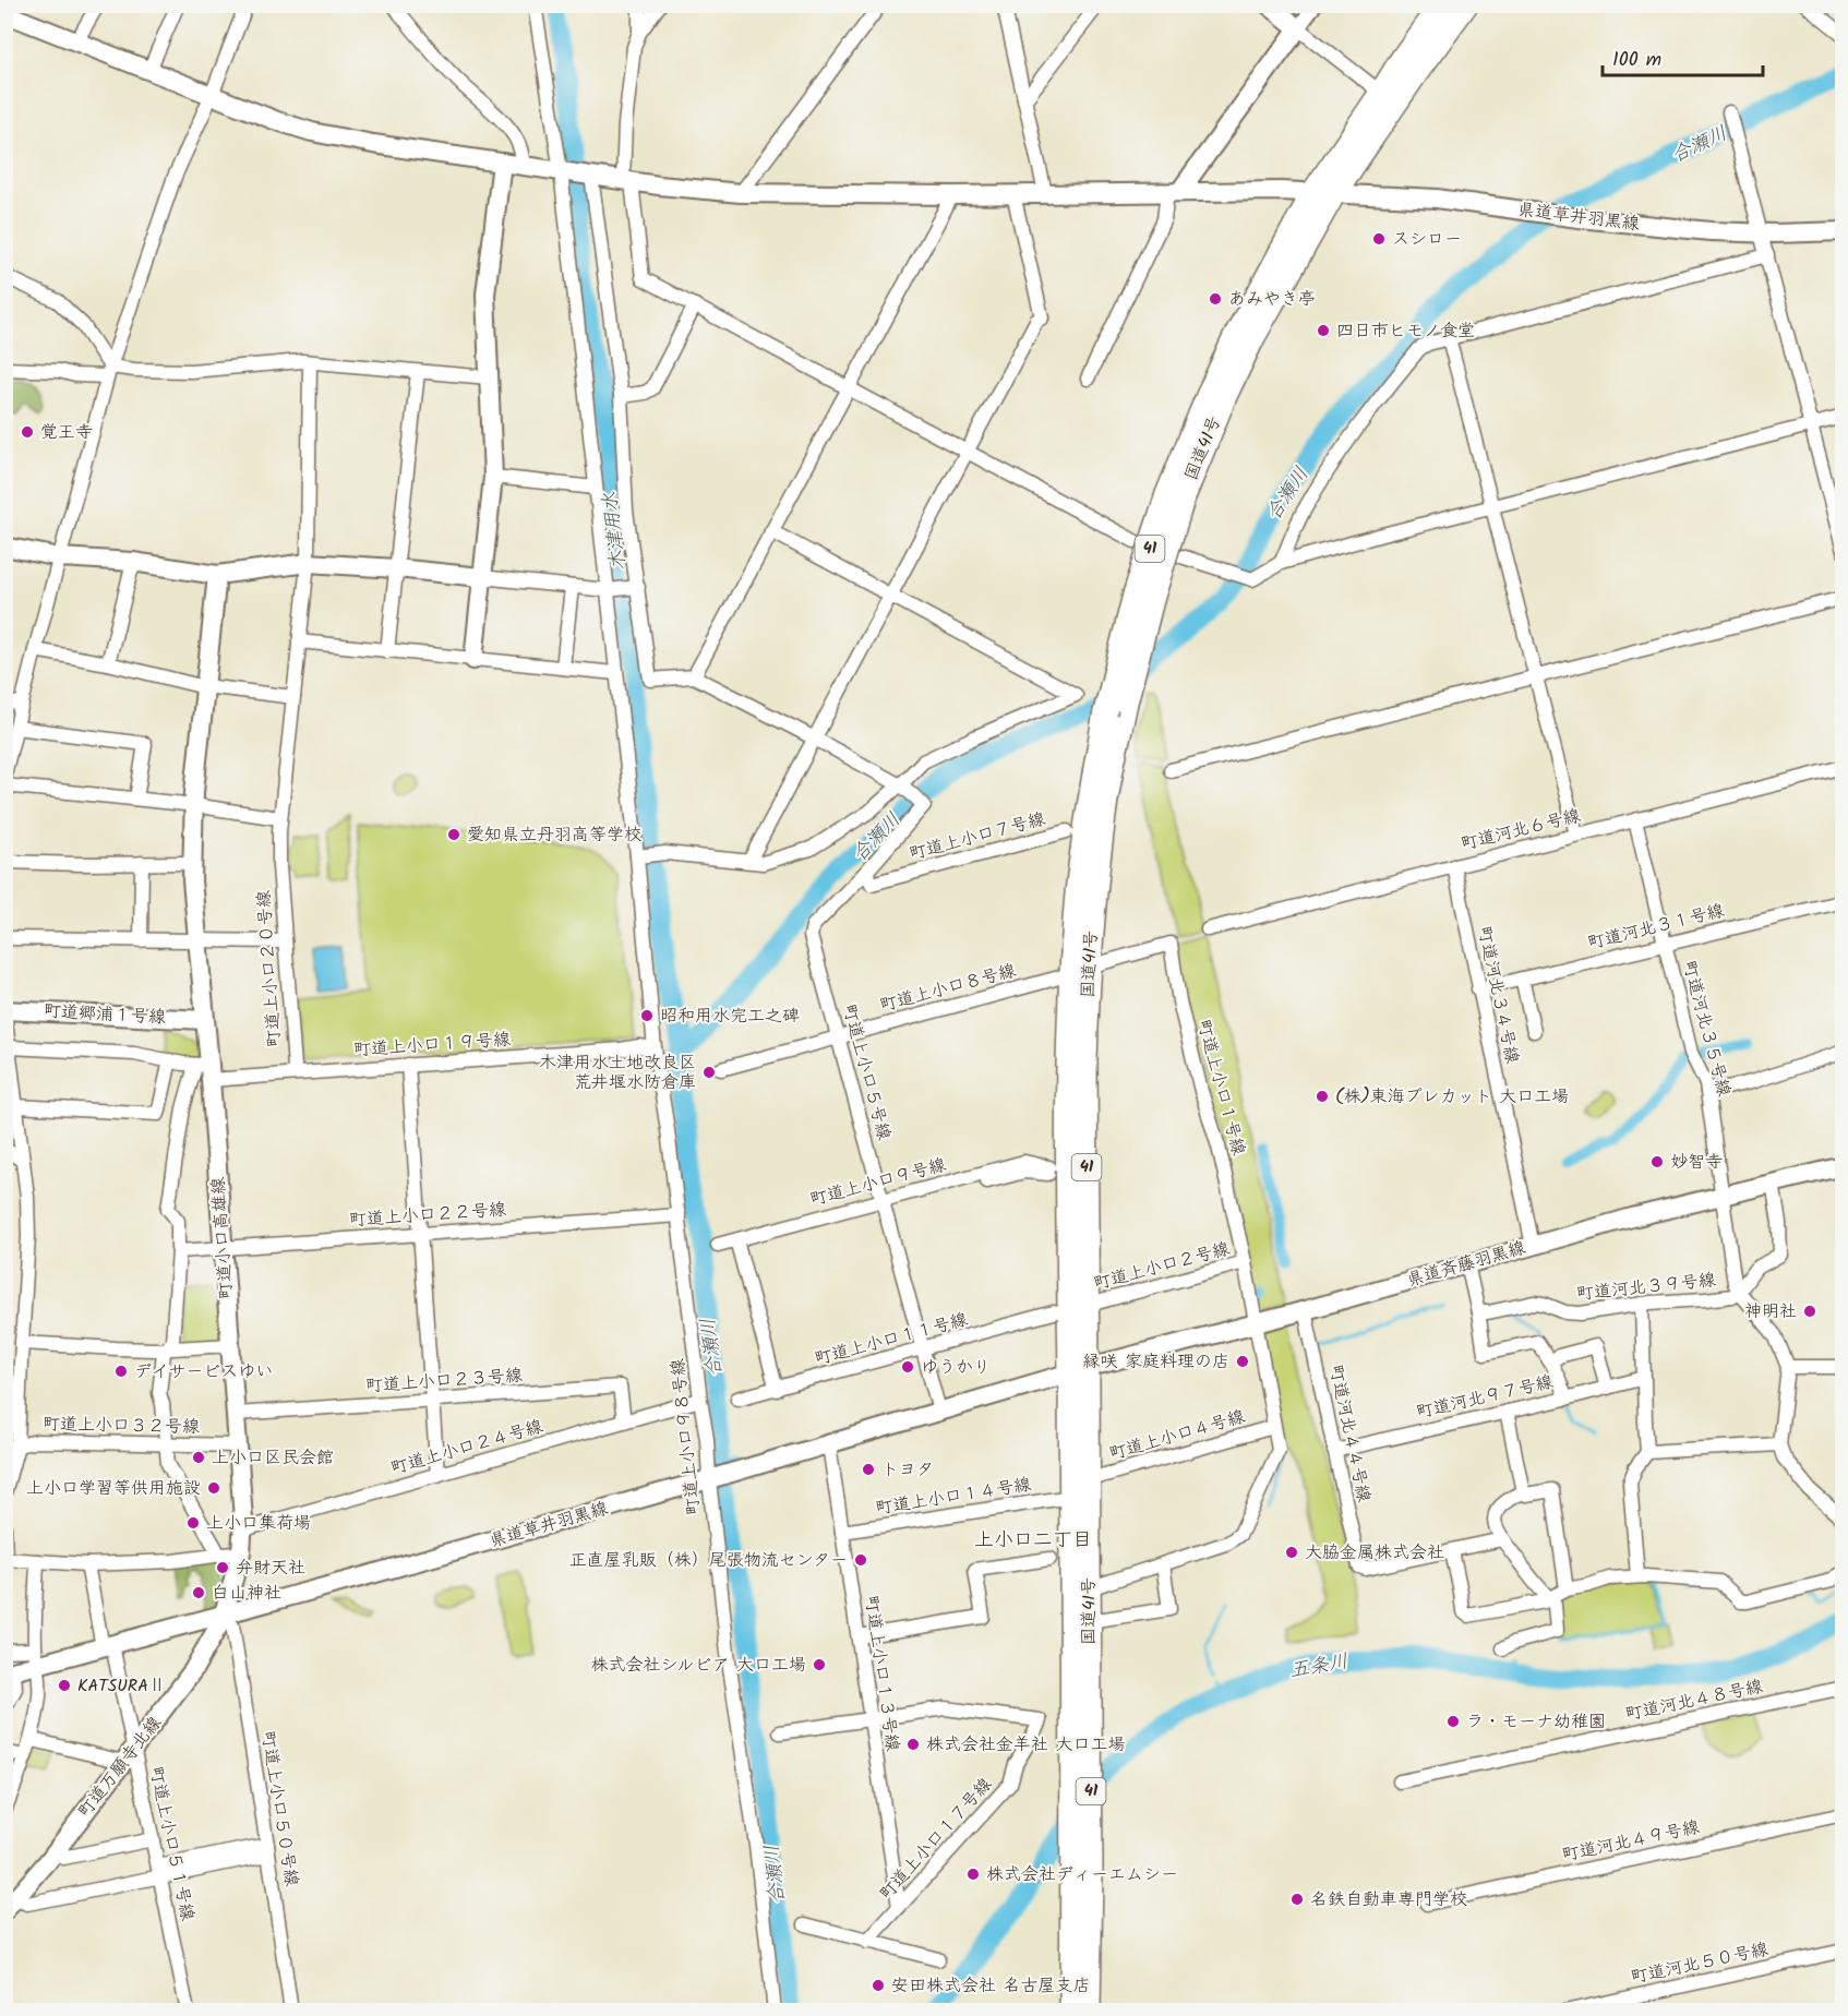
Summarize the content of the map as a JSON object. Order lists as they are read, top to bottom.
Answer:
{
  "streets": {
    "highway": ["国道41号", "41"],
    "street": [
      "県道草井羽黒線",
      "町道河北６号線",
      "町道河北３１号線",
      "町道上小口２０号線",
      "町道上小口８号線",
      "町道河北３４号線",
      "町道郷浦１号線",
      "町道河北３５号線",
      "町道上小口１９号線",
      "町道上小口５号線",
      "町道上小口１号線",
      "町道上小口９号線",
      "町道上小口２２号線",
      "町道小口高雄線",
      "県道斉藤羽黒線",
      "町道上小口２号線",
      "町道河北３９号線",
      "町道上小口１１号線",
      "町道上小口２３号線",
      "町道河北９７号線",
      "町道上小口３２号線",
      "町道河北４４号線",
      "町道上小口４号線",
      "町道上小口９８号線",
      "町道上小口２４号線",
      "町道上小口１４号線",
      "町道上小口１３号線",
      "町道河北４８号線",
      "町道万願寺北線",
      "町道上小口５０号線",
      "町道上小口１７号線",
      "町道河北４９号線",
      "町道上小口５１号線",
      "町道河北５０号線"
    ]
  },
  "crossings": [
    ["県道草井羽黒線", "国道41号"],
    ["県道草井羽黒線", "町道上小口５号線"],
    ["県道草井羽黒線", "町道小口高雄線"],
    ["県道草井羽黒線", "県道斉藤羽黒線"],
    ["県道草井羽黒線", "町道上小口９８号線"],
    ["県道草井羽黒線", "町道上小口１３号線"],
    ["県道草井羽黒線", "町道万願寺北線"],
    ["県道草井羽黒線", "町道上小口５０号線"],
    ["県道草井羽黒線", "町道上小口５１号線"],
    ["国道41号", "町道上小口８号線"],
    ["国道41号", "町道上小口１号線"],
    ["国道41号", "県道斉藤羽黒線"],
    ["国道41号", "町道上小口２号線"],
    ["国道41号", "町道上小口４号線"],
    ["国道41号", "町道上小口１４号線"],
    ["町道河北６号線", "町道河北３４号線"],
    ["町道河北６号線", "町道河北３５号線"],
    ["町道河北３１号線", "町道河北３４号線"],
    ["町道河北３１号線", "町道河北３５号線"],
    ["町道上小口２０号線", "町道上小口１９号線"],
    ["町道上小口８号線", "町道上小口５号線"],
    ["町道上小口８号線", "町道上小口１号線"],
    ["町道河北３４号線", "県道斉藤羽黒線"],
    ["町道郷浦１号線", "町道小口高雄線"],
    ["町道河北３５号線", "県道斉藤羽黒線"],
    ["町道河北３５号線", "町道河北３９号線"],
    ["町道上小口１９号線", "町道小口高雄線"],
    ["町道上小口１９号線", "町道上小口９８号線"],
    ["町道上小口５号線", "町道上小口９号線"],
    ["町道上小口５号線", "町道上小口１１号線"],
    ["町道上小口１号線", "県道斉藤羽黒線"],
    ["町道上小口１号線", "町道上小口２号線"],
    ["町道上小口１号線", "町道上小口４号線"],
    ["町道上小口２２号線", "町道小口高雄線"],
    ["町道上小口２２号線", "町道上小口９８号線"],
    ["町道小口高雄線", "町道上小口２３号線"],
    ["町道小口高雄線", "町道上小口３２号線"],
    ["町道小口高雄線", "町道上小口２４号線"],
    ["町道小口高雄線", "町道万願寺北線"],
    ["町道小口高雄線", "町道上小口５０号線"],
    ["県道斉藤羽黒線", "町道河北３９号線"],
    ["県道斉藤羽黒線", "町道河北４４号線"],
    ["町道河北３９号線", "町道河北９７号線"],
    ["町道上小口２３号線", "町道上小口２４号線"],
    ["町道河北９７号線", "町道河北４４号線"],
    ["町道上小口９８号線", "町道上小口２４号線"],
    ["町道上小口１４号線", "町道上小口１３号線"],
    ["町道上小口１３号線", "町道上小口１７号線"],
    ["町道万願寺北線", "町道上小口５０号線"],
    ["町道万願寺北線", "町道上小口５１号線"]
  ],
  "districts": ["上小口二丁目"],
  "water": ["合瀬川", "木津用水", "五条川"],
  "places": [
    "スシロー",
    "あみやき亭",
    "四日市ヒモノ食堂",
    "覚王寺",
    "愛知県立丹羽高等学校",
    "昭和用水完工之碑",
    "木津用水土地改良区 荒井堰水防倉庫",
    "(株)東海プレカット 大口工場",
    "妙智寺",
    "神明社",
    "縁咲 家庭料理の店",
    "ゆうかり",
    "デイサービスゆい",
    "上小口区民会館",
    "トヨタ",
    "上小口学習等供用施設",
    "上小口集荷場",
    "大脇金属株式会社",
    "正直屋乳販（株）尾張物流センター",
    "弁財天社",
    "白山神社",
    "株式会社シルビア 大口工場",
    "KATSURAⅡ",
    "ラ・モーナ幼稚園",
    "株式会社金羊社 大口工場",
    "株式会社ディーエムシー",
    "名鉄自動車専門学校",
    "安田株式会社 名古屋支店"
  ],
  "scale_bar": "100 m"
}
